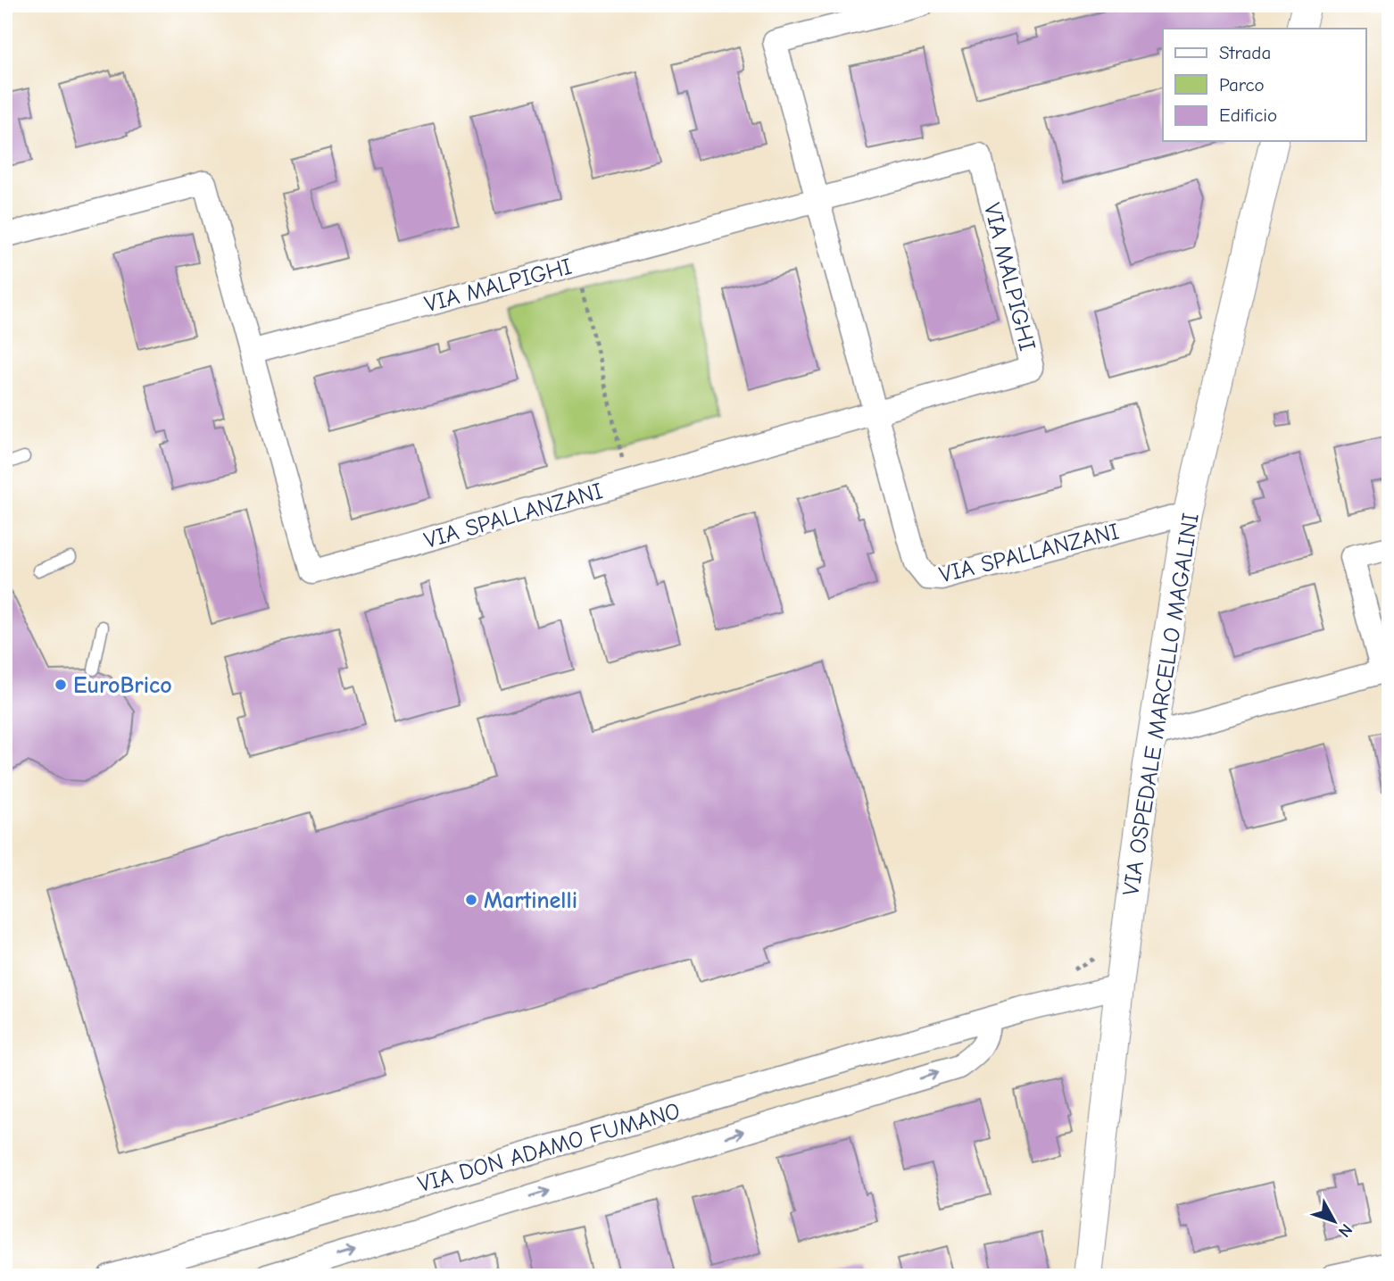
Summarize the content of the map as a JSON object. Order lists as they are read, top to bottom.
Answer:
{
  "streets": {
    "street": [
      "VIA MALPIGHI",
      "VIA SPALLANZANI",
      "VIA OSPEDALE MARCELLO MAGALINI",
      "VIA DON ADAMO FUMANO"
    ]
  },
  "crossings": [
    ["VIA MALPIGHI", "VIA SPALLANZANI"],
    ["VIA SPALLANZANI", "VIA OSPEDALE MARCELLO MAGALINI"],
    ["VIA OSPEDALE MARCELLO MAGALINI", "VIA DON ADAMO FUMANO"]
  ],
  "places": ["EuroBrico", "Martinelli"],
  "legend": ["Strada", "Parco", "Edificio"],
  "north": "bottom right"
}
